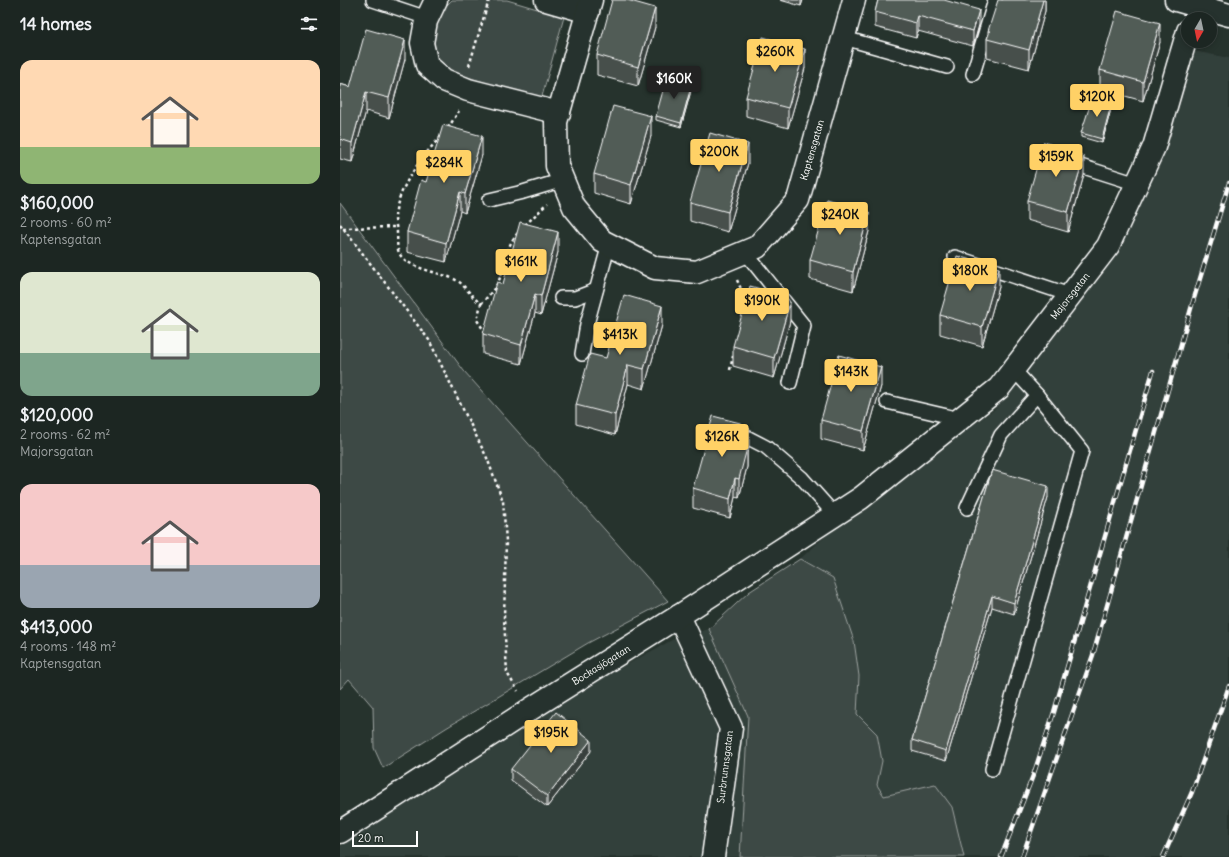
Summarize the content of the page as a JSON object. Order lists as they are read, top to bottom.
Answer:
{
  "streets": {
    "street": [
      "Kaptensgatan",
      "Majorsgatan",
      "Bockasjögatan",
      "Surbrunnsgatan"
    ]
  },
  "crossings": [
    ["Majorsgatan", "Bockasjögatan"],
    ["Bockasjögatan", "Surbrunnsgatan"]
  ],
  "scale_bar": "20 m",
  "north": "bottom",
  "page": {
    "heading": "14 homes",
    "price": [
      "$260K",
      "$160K",
      "$120K",
      "$200K",
      "$159K",
      "$284K",
      "$240K",
      "$161K",
      "$180K",
      "$190K",
      "$413K",
      "$143K",
      "$126K",
      "$195K"
    ],
    "list": [
      {
        "name": "$160,000",
        "note": "2 rooms · 60 m² · Kaptensgatan"
      },
      {
        "name": "$120,000",
        "note": "2 rooms · 62 m² · Majorsgatan"
      },
      {
        "name": "$413,000",
        "note": "4 rooms · 148 m² · Kaptensgatan"
      }
    ],
    "scale": "20 m"
  }
}
